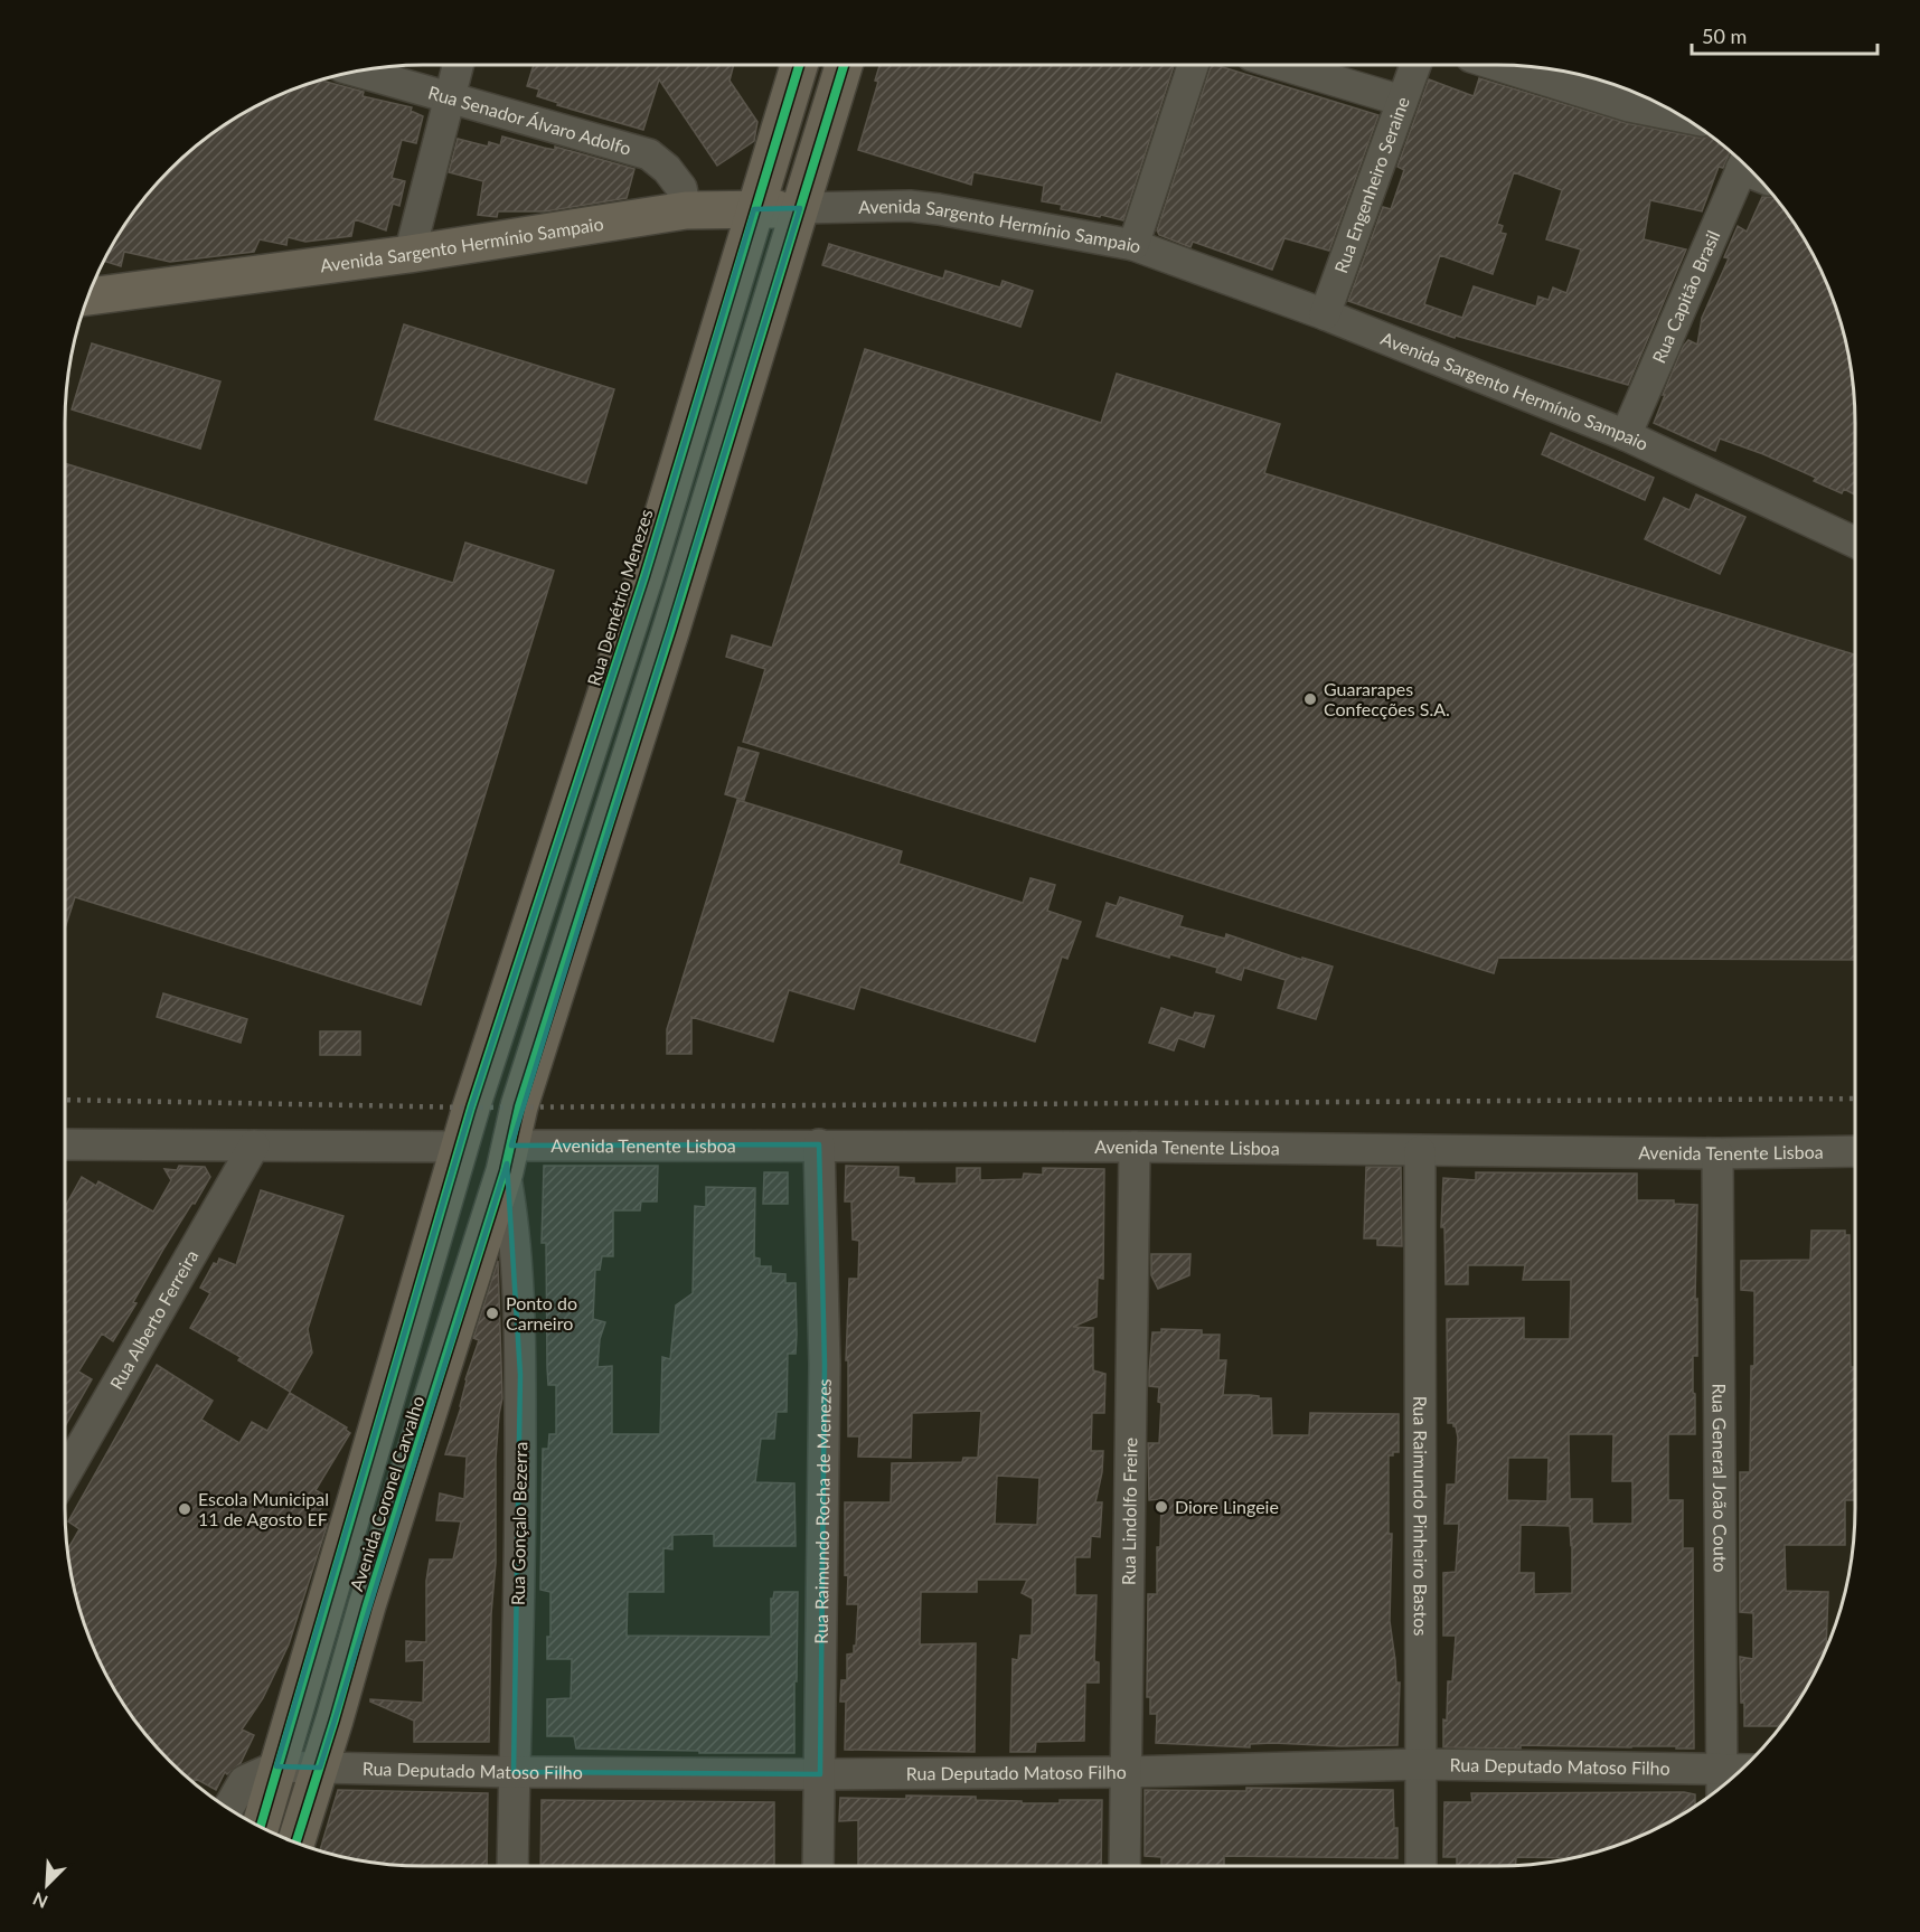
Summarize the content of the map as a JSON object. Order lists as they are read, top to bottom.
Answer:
{
  "streets": {
    "main road": ["Avenida Sargento Hermínio Sampaio", "Rua Demétrio Menezes", "Avenida Coronel Carvalho"],
    "street": [
      "Rua Senador Álvaro Adolfo",
      "Rua Engenheiro Seraine",
      "Rua Capitão Brasil",
      "Avenida Tenente Lisboa",
      "Rua Alberto Ferreira",
      "Rua General João Couto",
      "Rua Raimundo Rocha de Menezes",
      "Rua Lindolfo Freire",
      "Rua Raimundo Pinheiro Bastos",
      "Rua Gonçalo Bezerra",
      "Rua Deputado Matoso Filho"
    ]
  },
  "crossings": [
    ["Rua Senador Álvaro Adolfo", "Avenida Sargento Hermínio Sampaio"],
    ["Rua Engenheiro Seraine", "Avenida Sargento Hermínio Sampaio"],
    ["Avenida Sargento Hermínio Sampaio", "Rua Capitão Brasil"],
    ["Avenida Sargento Hermínio Sampaio", "Rua Demétrio Menezes"],
    ["Rua Demétrio Menezes", "Avenida Coronel Carvalho"],
    ["Avenida Tenente Lisboa", "Rua General João Couto"],
    ["Avenida Tenente Lisboa", "Avenida Coronel Carvalho"],
    ["Avenida Tenente Lisboa", "Rua Raimundo Rocha de Menezes"],
    ["Avenida Tenente Lisboa", "Rua Lindolfo Freire"],
    ["Avenida Tenente Lisboa", "Rua Raimundo Pinheiro Bastos"],
    ["Avenida Tenente Lisboa", "Rua Gonçalo Bezerra"],
    ["Rua General João Couto", "Rua Deputado Matoso Filho"],
    ["Avenida Coronel Carvalho", "Rua Gonçalo Bezerra"],
    ["Avenida Coronel Carvalho", "Rua Deputado Matoso Filho"],
    ["Rua Raimundo Rocha de Menezes", "Rua Deputado Matoso Filho"],
    ["Rua Lindolfo Freire", "Rua Deputado Matoso Filho"],
    ["Rua Raimundo Pinheiro Bastos", "Rua Deputado Matoso Filho"],
    ["Rua Gonçalo Bezerra", "Rua Deputado Matoso Filho"]
  ],
  "places": [
    "Guararapes Confecções S.A.",
    "Ponto do Carneiro",
    "Diore Lingeie",
    "Escola Municipal 11 de Agosto EF"
  ],
  "scale_bar": "50 m",
  "north": "bottom left"
}
